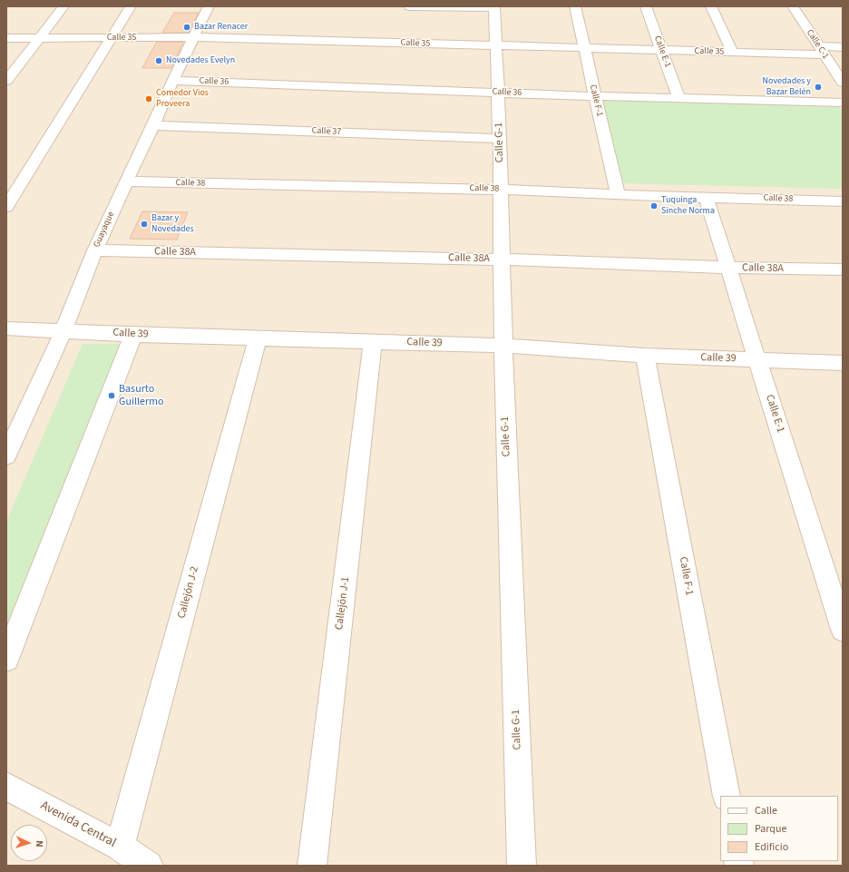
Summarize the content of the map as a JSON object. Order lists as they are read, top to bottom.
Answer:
{
  "streets": {
    "street": [
      "Calle 35",
      "Calle C-1",
      "Calle E-1",
      "Calle 36",
      "Calle F-1",
      "Calle 37",
      "Calle G-1",
      "Calle 38",
      "Guayaque",
      "Calle 38A",
      "Calle 39",
      "Callejón J-2",
      "Callejón J-1",
      "Avenida Central"
    ]
  },
  "crossings": [
    ["Calle 35", "Calle C-1"],
    ["Calle 35", "Calle E-1"],
    ["Calle 35", "Calle F-1"],
    ["Calle 35", "Calle G-1"],
    ["Calle 35", "Guayaque"],
    ["Calle E-1", "Calle 36"],
    ["Calle E-1", "Calle 38"],
    ["Calle E-1", "Calle 38A"],
    ["Calle E-1", "Calle 39"],
    ["Calle 36", "Calle F-1"],
    ["Calle 36", "Calle G-1"],
    ["Calle 36", "Guayaque"],
    ["Calle F-1", "Calle 38"],
    ["Calle F-1", "Calle 39"],
    ["Calle 37", "Calle G-1"],
    ["Calle 37", "Guayaque"],
    ["Calle G-1", "Calle 38"],
    ["Calle G-1", "Calle 38A"],
    ["Calle G-1", "Calle 39"],
    ["Calle 38", "Guayaque"],
    ["Guayaque", "Calle 38A"],
    ["Guayaque", "Calle 39"],
    ["Calle 39", "Callejón J-2"],
    ["Calle 39", "Callejón J-1"],
    ["Callejón J-2", "Avenida Central"]
  ],
  "places": [
    "Bazar Renacer",
    "Novedades Evelyn",
    "Novedades y Bazar Belén",
    "Comedor Vios Proveera",
    "Tuquinga Sinche Norma",
    "Bazar y Novedades",
    "Basurto Guillermo"
  ],
  "legend": ["Calle", "Parque", "Edificio"],
  "north": "right"
}
